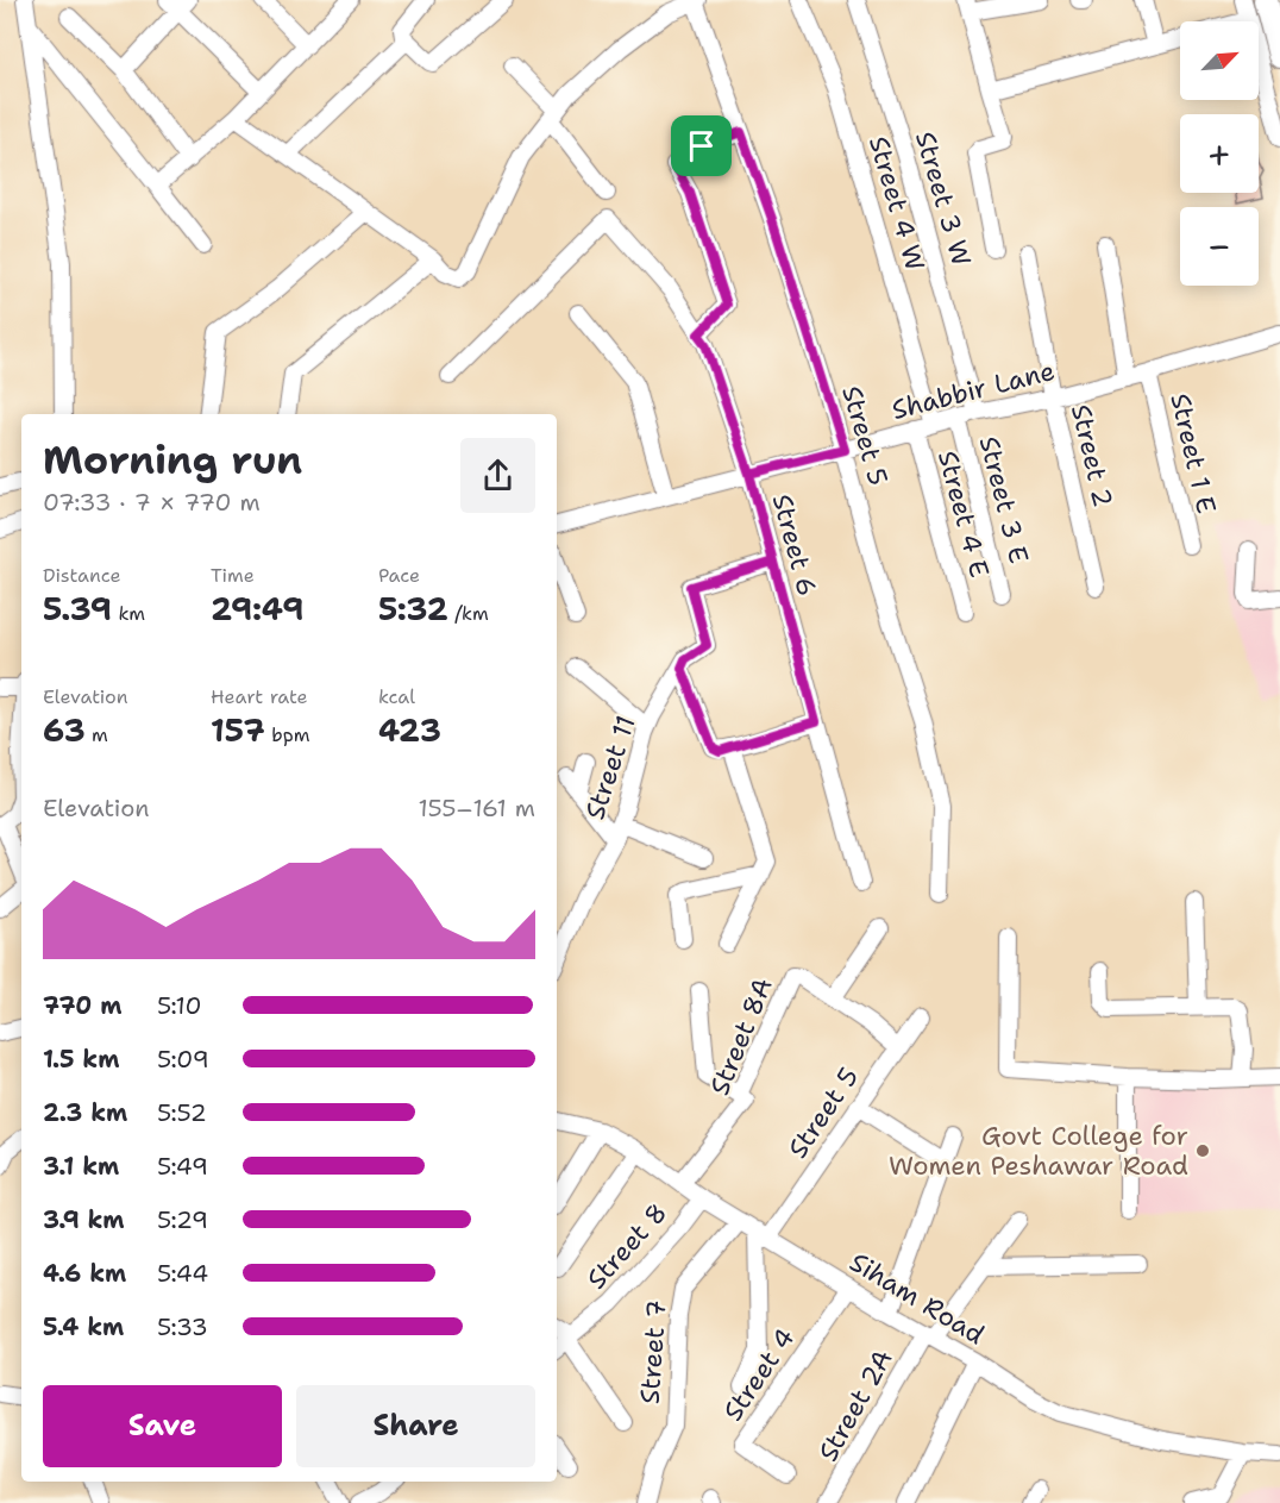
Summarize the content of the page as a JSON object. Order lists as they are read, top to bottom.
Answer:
{
  "streets": {
    "street": [
      "Street 3 W",
      "Street 4 W",
      "Shabbir Lane",
      "Street 5",
      "Street 1 E",
      "Street 2",
      "Street 3 E",
      "Street 4 E",
      "Street 6",
      "Street 11",
      "Street 8A",
      "Street 8",
      "Siham Road",
      "Street 7",
      "Street 4",
      "Street 2A"
    ]
  },
  "crossings": [
    ["Street 3 W", "Shabbir Lane"],
    ["Street 4 W", "Shabbir Lane"],
    ["Shabbir Lane", "Street 5"],
    ["Shabbir Lane", "Street 1 E"],
    ["Shabbir Lane", "Street 2"],
    ["Shabbir Lane", "Street 3 E"],
    ["Shabbir Lane", "Street 4 E"],
    ["Shabbir Lane", "Street 6"],
    ["Street 5", "Street 8A"],
    ["Street 5", "Siham Road"],
    ["Street 6", "Street 11"],
    ["Street 8A", "Siham Road"],
    ["Street 8", "Siham Road"],
    ["Siham Road", "Street 7"],
    ["Siham Road", "Street 4"],
    ["Siham Road", "Street 2A"]
  ],
  "places": ["Govt College for Women Peshawar Road"],
  "north": "top right",
  "page": {
    "map_buttons": ["+", "−"],
    "heading": ["Morning run", "07:33 · 7 × 770 m"],
    "stats": [
      ["Distance", "5.39 km"],
      ["Time", "29:49"],
      ["Pace", "5:32 /km"],
      ["Elevation", "63 m"],
      ["Heart rate", "157 bpm"],
      ["kcal", "423"]
    ],
    "chart": ["Elevation", "155–161 m"],
    "list": [
      {
        "name": "770 m",
        "note": "5:10"
      },
      {
        "name": "1.5 km",
        "note": "5:09"
      },
      {
        "name": "2.3 km",
        "note": "5:52"
      },
      {
        "name": "3.1 km",
        "note": "5:49"
      },
      {
        "name": "3.9 km",
        "note": "5:29"
      },
      {
        "name": "4.6 km",
        "note": "5:44"
      },
      {
        "name": "5.4 km",
        "note": "5:33"
      }
    ],
    "buttons": ["Save", "Share"]
  }
}
